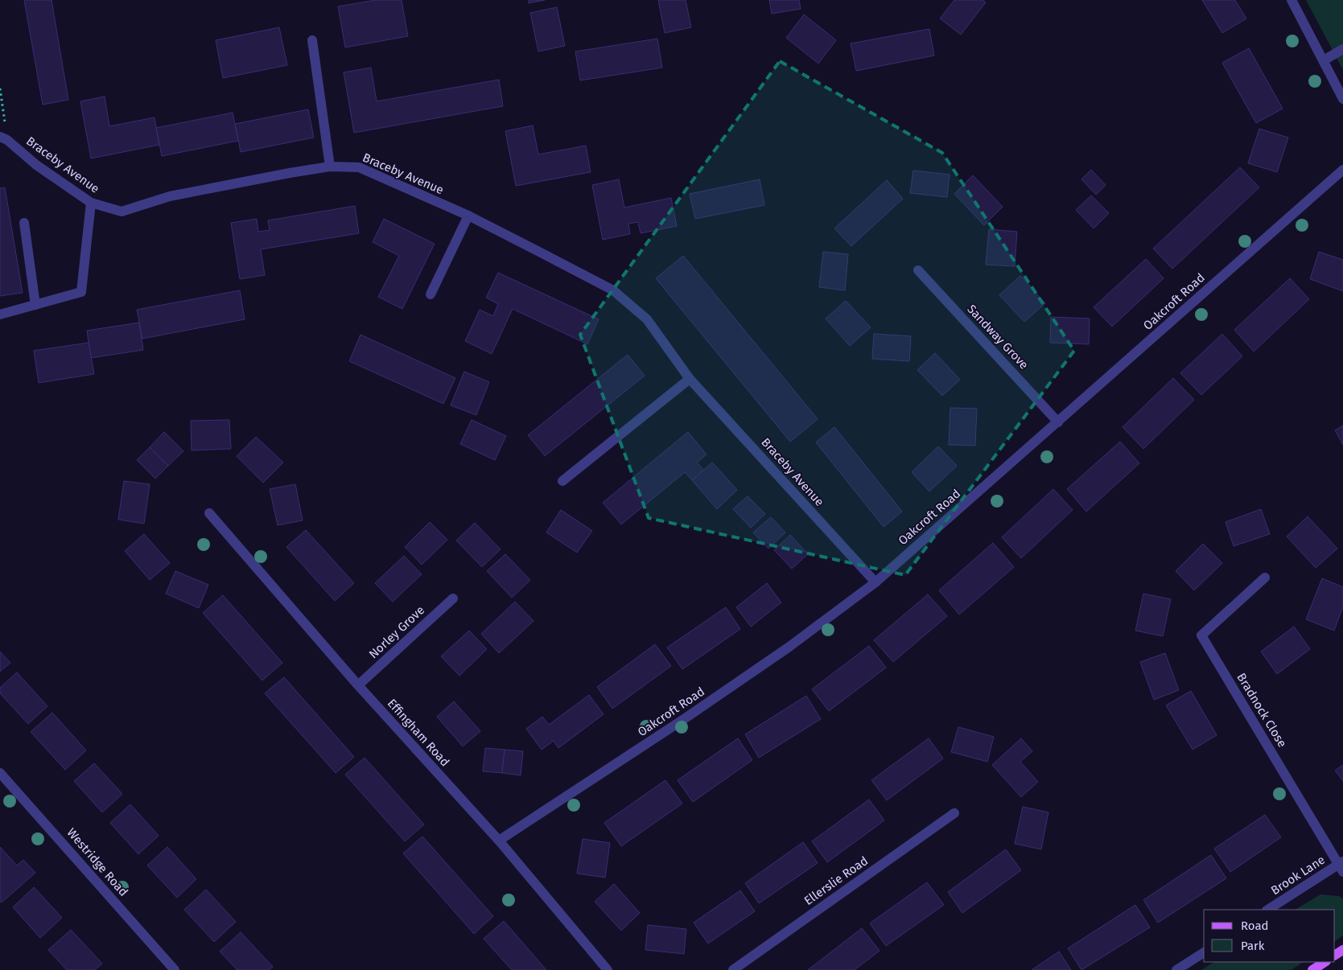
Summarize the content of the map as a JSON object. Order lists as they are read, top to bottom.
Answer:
{
  "streets": {
    "street": [
      "Braceby Avenue",
      "Oakcroft Road",
      "Sandway Grove",
      "Norley Grove",
      "Bradnock Close",
      "Effingham Road",
      "Westridge Road",
      "Brook Lane",
      "Ellerslie Road"
    ]
  },
  "crossings": [
    ["Braceby Avenue", "Oakcroft Road"],
    ["Oakcroft Road", "Sandway Grove"],
    ["Oakcroft Road", "Effingham Road"],
    ["Norley Grove", "Effingham Road"],
    ["Bradnock Close", "Brook Lane"]
  ],
  "legend": ["Road", "Park"]
}
